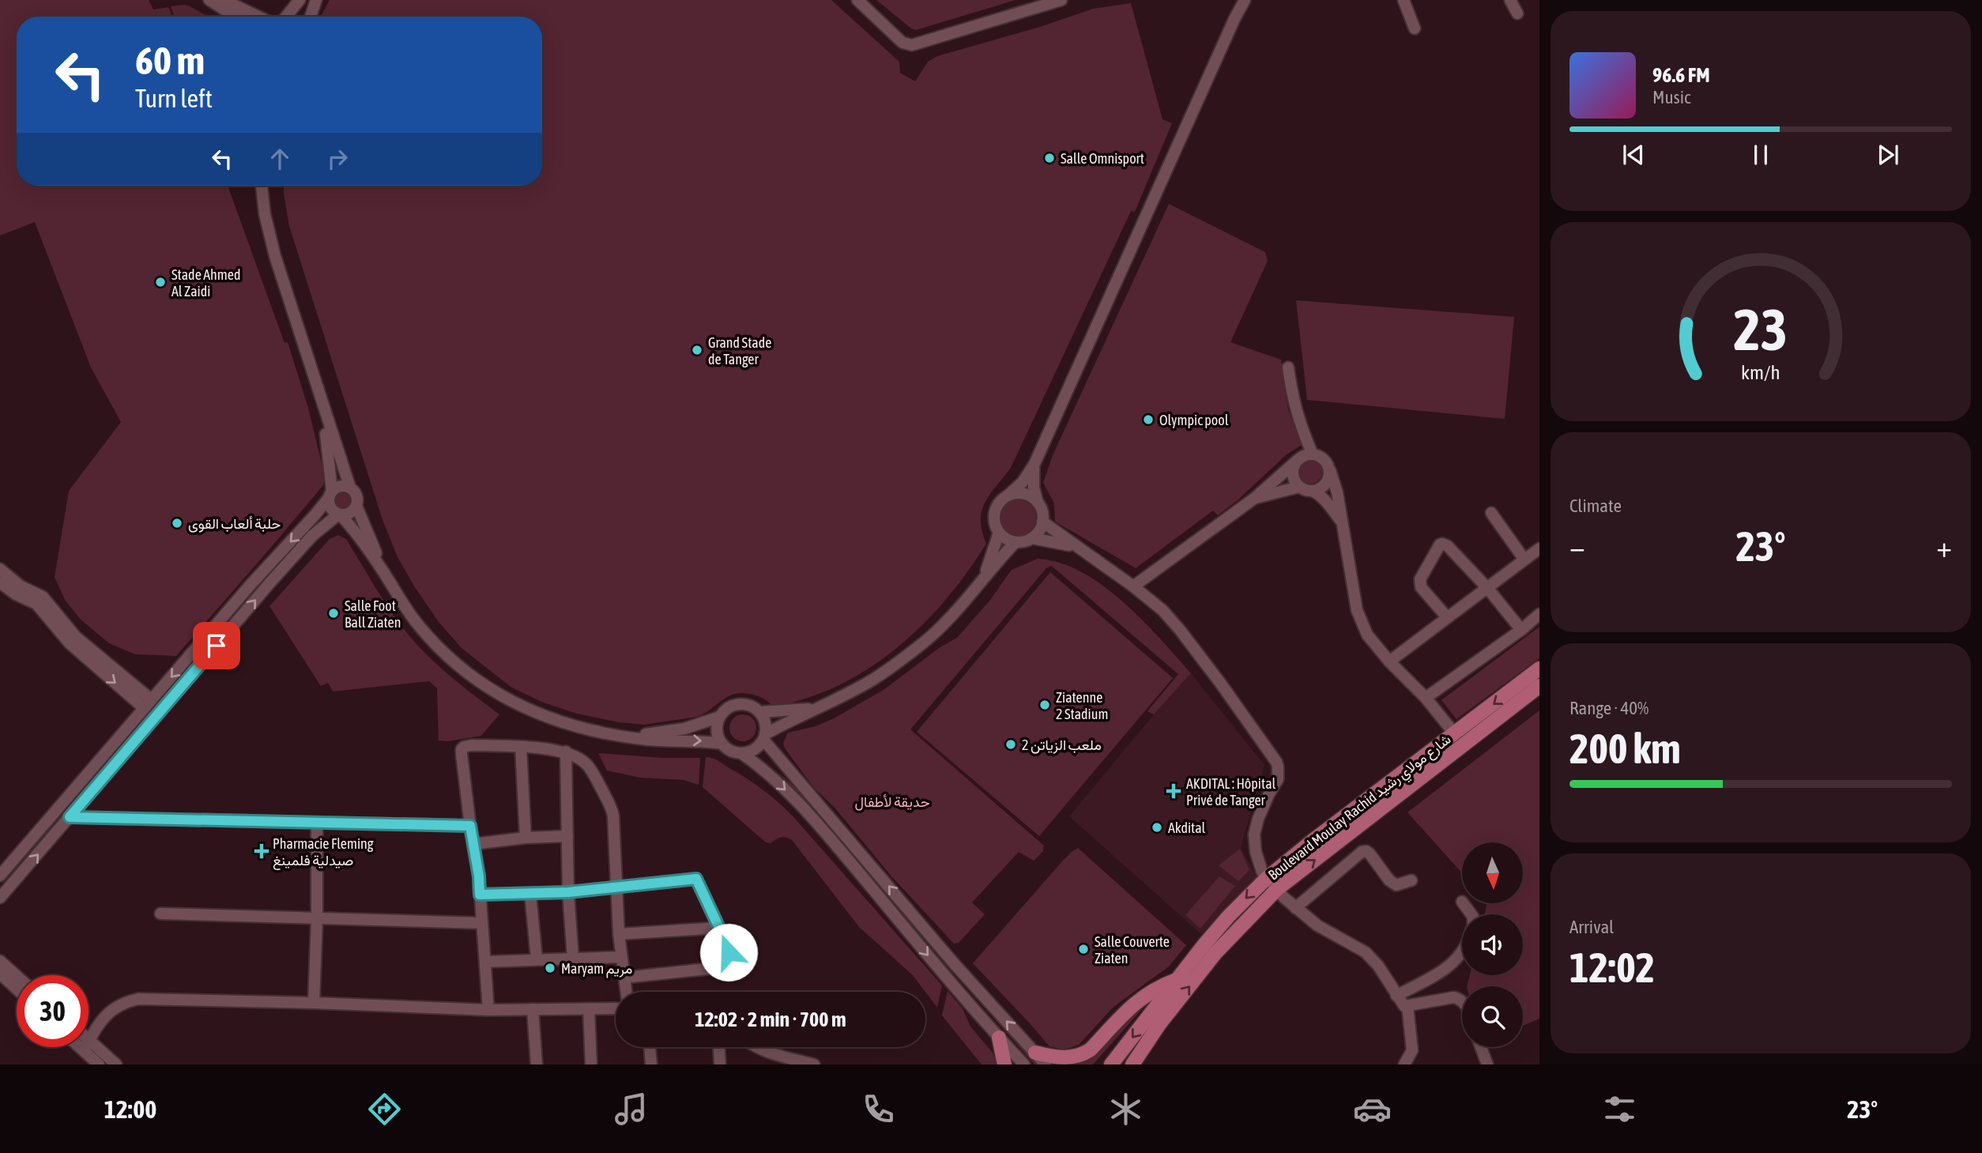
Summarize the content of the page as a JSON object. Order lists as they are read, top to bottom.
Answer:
{
  "streets": {
    "main road": ["Boulevard Moulay Rachid شارع مولاي رشيد"]
  },
  "parks": ["حديقة لأطفال"],
  "places": {
    "other": [
      "Salle Omnisport",
      "Stade Ahmed Al Zaidi",
      "Grand Stade de Tanger",
      "Olympic pool",
      "حلبة ألعاب القوى",
      "Salle Foot Ball Ziaten",
      "Ziatenne 2 Stadium",
      "ملعب الزياتن 2",
      "Akdital",
      "Salle Couverte Ziaten",
      "Maryam مريم"
    ],
    "health": ["AKDITAL : Hôpital Privé de Tanger", "Pharmacie Fleming صيدلية فلمينغ"]
  },
  "north": "bottom",
  "page": {
    "turn": ["60 m", "Turn left"],
    "song": ["96.6 FM", "Music"],
    "tile": [
      "Climate",
      ["Range · 40%", "200 km"],
      ["Arrival", "12:02"]
    ],
    "heat": ["−", "23°", "+"],
    "limit": "30",
    "trip": "12:02 · 2 min · 700 m",
    "tabs": ["12:00", "23°"],
    "gauge": ["23", "km/h"]
  }
}
